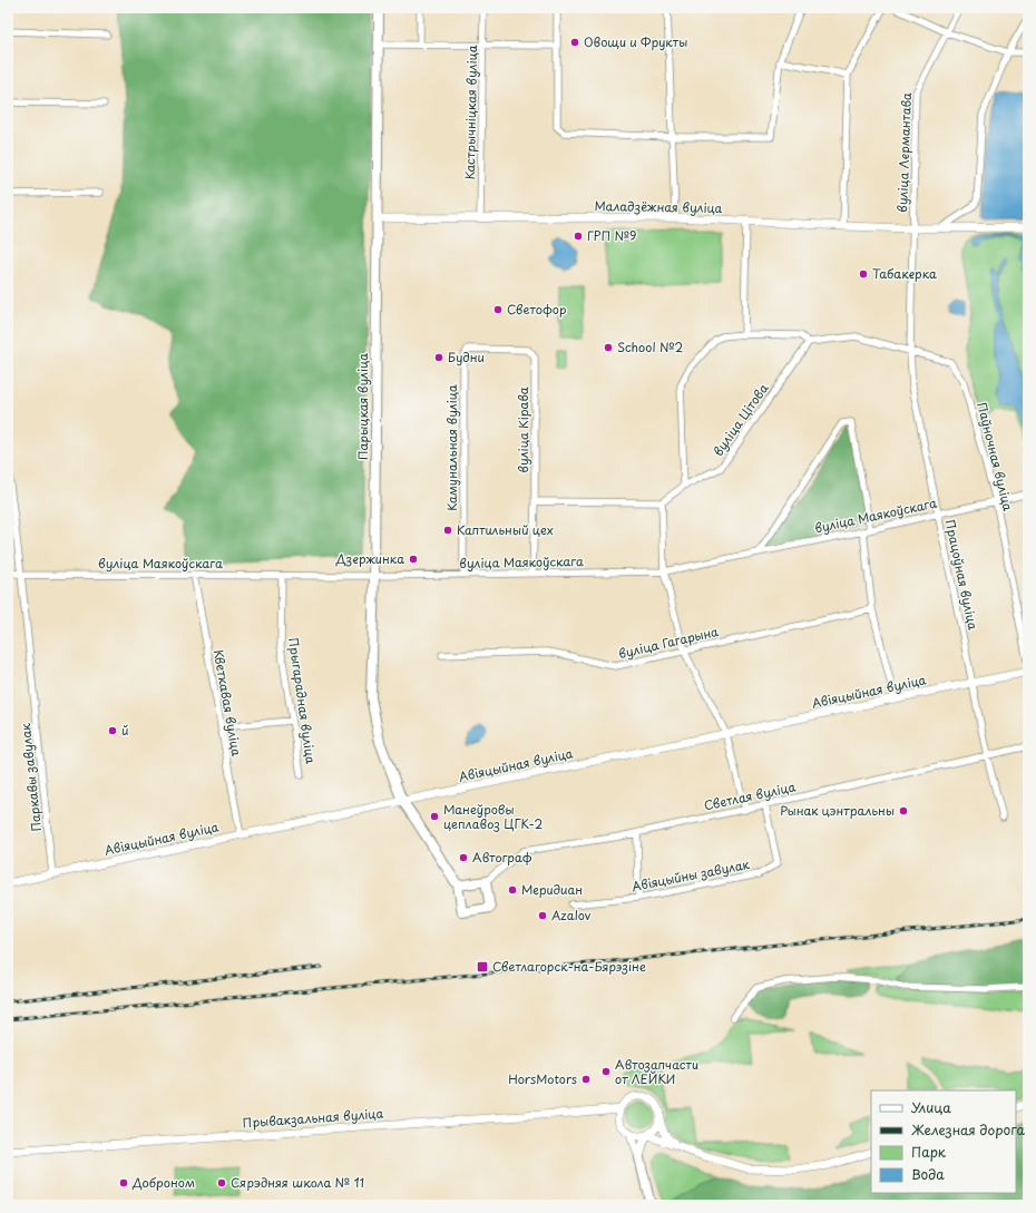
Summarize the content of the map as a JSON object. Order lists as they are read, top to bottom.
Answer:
{
  "streets": {
    "main road": ["Парыцкая вуліца", "Светлая вуліца"],
    "street": [
      "Кастрычніцкая вуліца",
      "вуліца Лермантава",
      "Маладзёжная вуліца",
      "вуліца Цітова",
      "вуліца Кірава",
      "Камунальная вуліца",
      "Паўночная вуліца",
      "вуліца Маякоўскага",
      "Працоўная вуліца",
      "вуліца Гагарына",
      "Авіяцыйная вуліца",
      "Прыгарадная вуліца",
      "Кветкавая вуліца",
      "Паркавы завулак",
      "Авіяцыйны завулак",
      "Прывакзальная вуліца"
    ]
  },
  "crossings": [
    ["Кастрычніцкая вуліца", "Маладзёжная вуліца"],
    ["вуліца Лермантава", "Маладзёжная вуліца"],
    ["вуліца Лермантава", "Працоўная вуліца"],
    ["Маладзёжная вуліца", "Парыцкая вуліца"],
    ["Маладзёжная вуліца", "Працоўная вуліца"],
    ["Парыцкая вуліца", "вуліца Маякоўскага"],
    ["Парыцкая вуліца", "Авіяцыйная вуліца"],
    ["вуліца Кірава", "Камунальная вуліца"],
    ["вуліца Кірава", "вуліца Маякоўскага"],
    ["Камунальная вуліца", "вуліца Маякоўскага"],
    ["Паўночная вуліца", "вуліца Маякоўскага"],
    ["Паўночная вуліца", "Працоўная вуліца"],
    ["вуліца Маякоўскага", "Працоўная вуліца"],
    ["вуліца Маякоўскага", "Прыгарадная вуліца"],
    ["вуліца Маякоўскага", "Кветкавая вуліца"],
    ["вуліца Маякоўскага", "Паркавы завулак"],
    ["Працоўная вуліца", "Авіяцыйная вуліца"],
    ["Працоўная вуліца", "Светлая вуліца"],
    ["Авіяцыйная вуліца", "Кветкавая вуліца"],
    ["Авіяцыйная вуліца", "Паркавы завулак"],
    ["Светлая вуліца", "Авіяцыйны завулак"]
  ],
  "places": {
    "other": [
      "Овощи и Фрукты",
      "ГРП №9",
      "Табакерка",
      "Светофор",
      "School №2",
      "Будни",
      "Каптильный цех",
      "Дзержинка",
      "й",
      "Рынак цэнтральны",
      "Манеўровы цеплавоз ЦГК-2",
      "Автограф",
      "Меридиан",
      "Azalov",
      "Автозапчасти от ЛЕЙКИ",
      "HorsMotors",
      "Доброном",
      "Сярэдняя школа № 11"
    ],
    "transit": ["Светлагорск-на-Бярэзіне"]
  },
  "legend": [
    "Улица",
    "Железная дорога",
    "Парк",
    "Вода"
  ]
}
